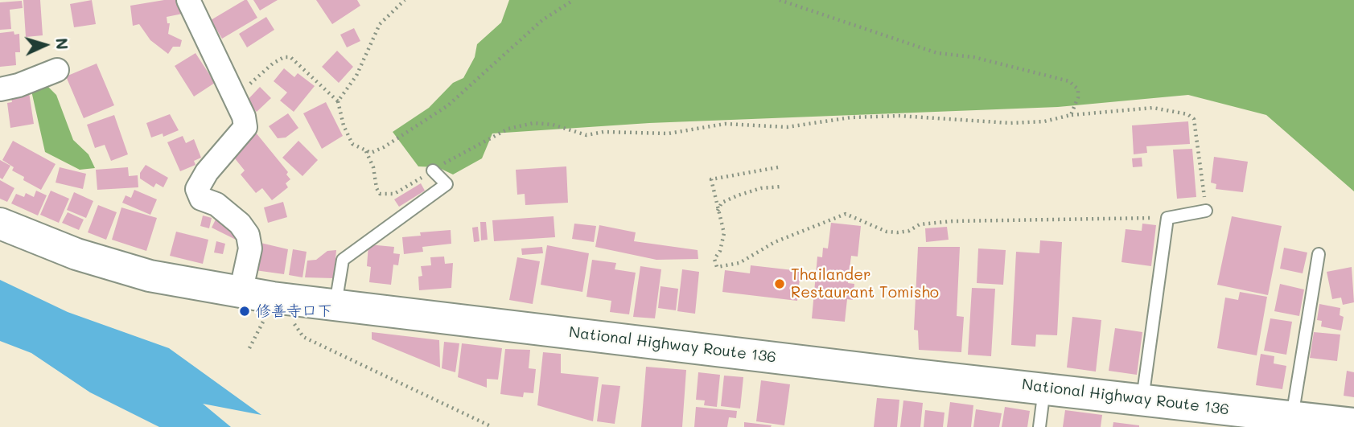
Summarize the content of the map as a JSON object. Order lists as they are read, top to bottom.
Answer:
{
  "streets": {
    "highway": ["National Highway Route 136"]
  },
  "places": ["Thailander Restaurant Tomisho", "修善寺口下"],
  "north": "right"
}
